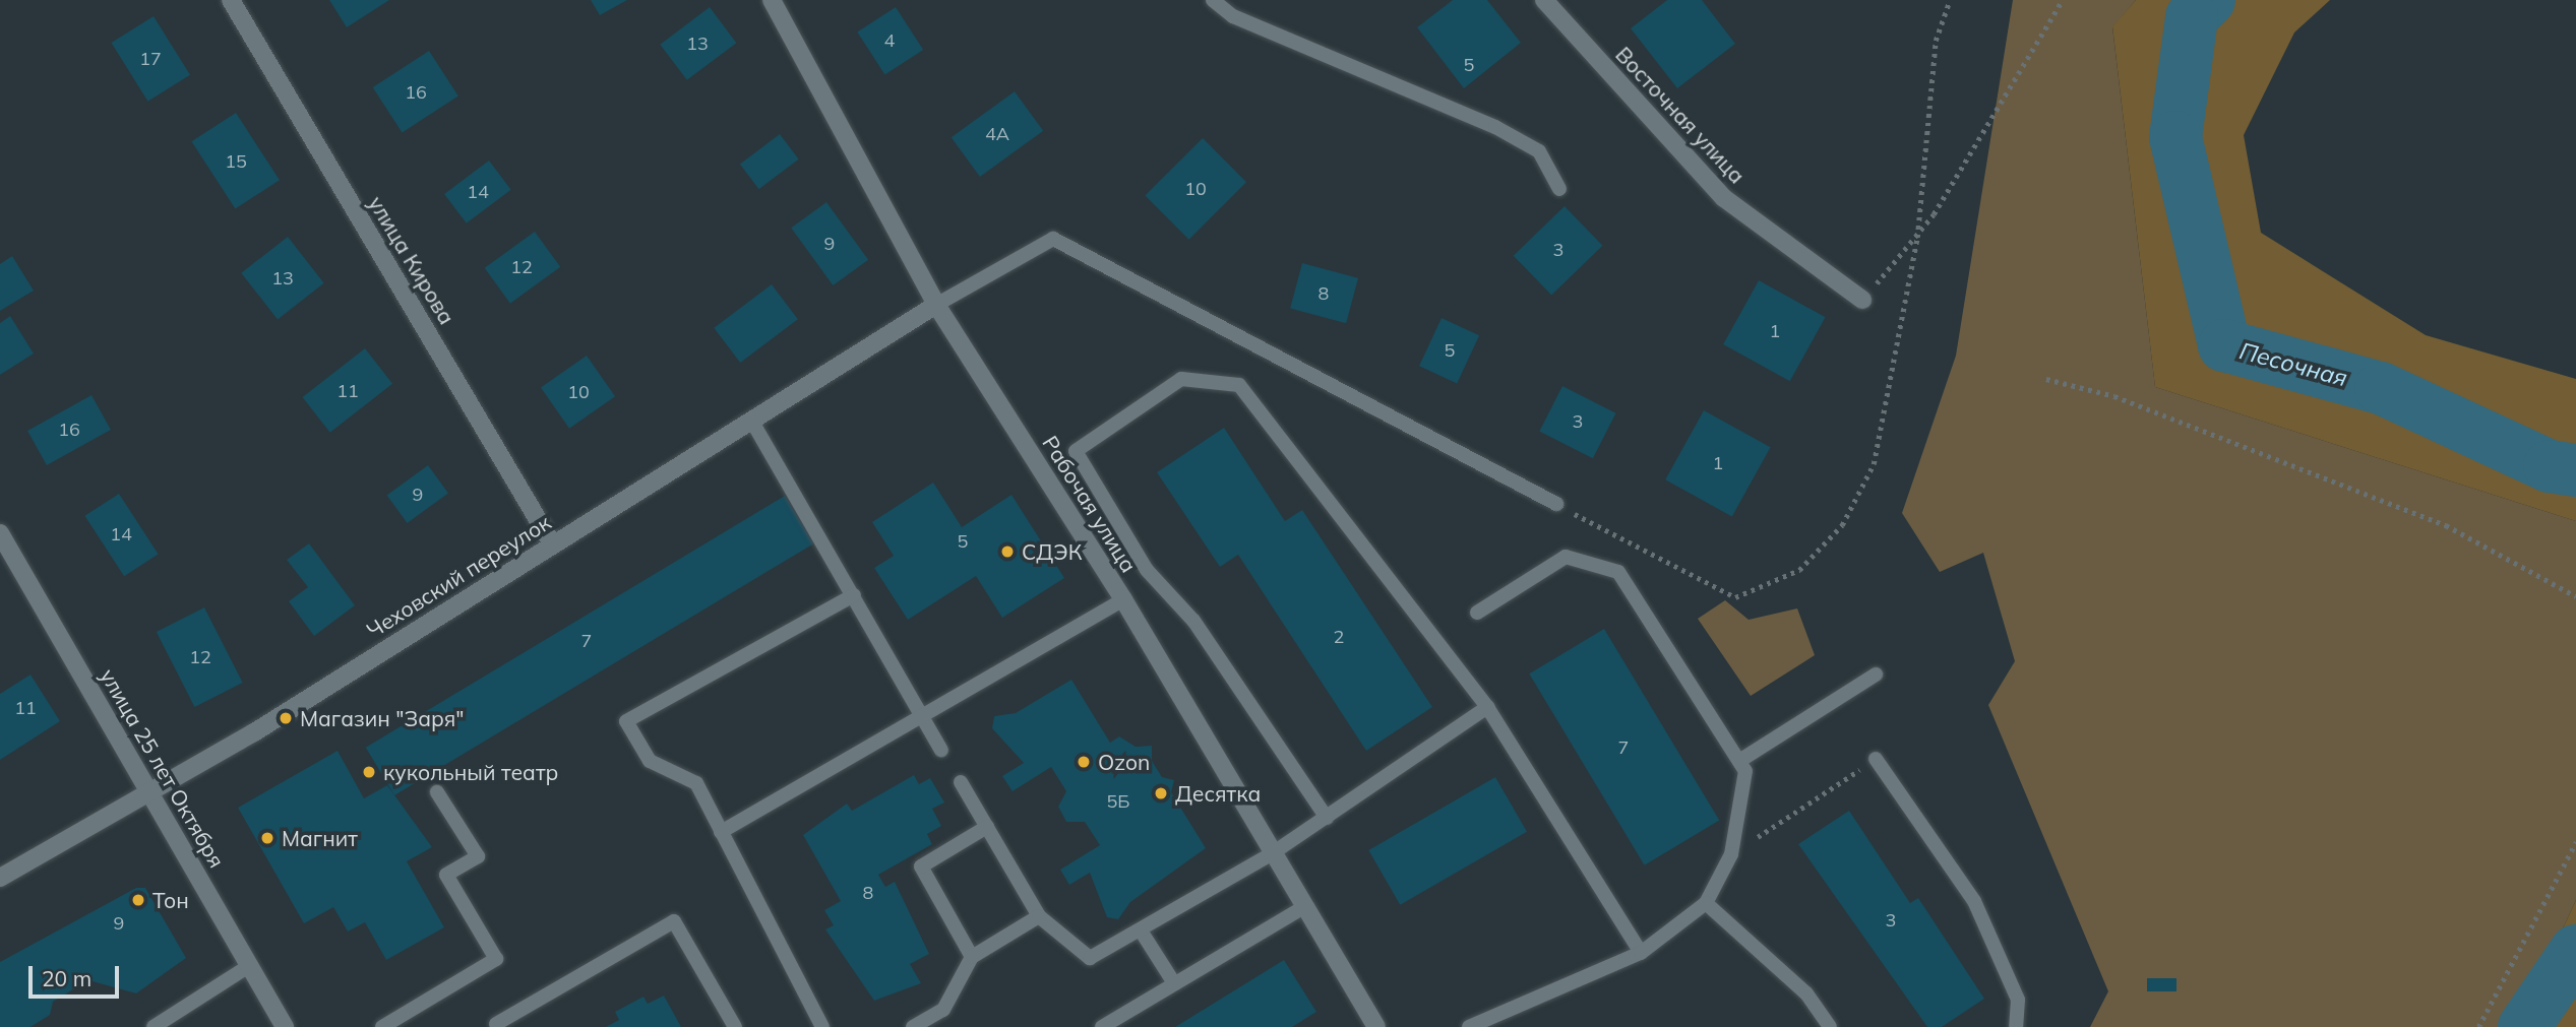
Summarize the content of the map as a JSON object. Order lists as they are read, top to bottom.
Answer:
{
  "streets": {
    "street": [
      "Восточная улица",
      "улица Кирова",
      "Рабочая улица",
      "Чеховский переулок",
      "улица 25 лет Октября"
    ]
  },
  "crossings": [
    ["улица Кирова", "Чеховский переулок"],
    ["Рабочая улица", "Чеховский переулок"],
    ["Чеховский переулок", "улица 25 лет Октября"]
  ],
  "water": ["Песочная"],
  "places": [
    "СДЭК",
    "Магазин \"Заря\"",
    "Ozon",
    "кукольный театр",
    "Десятка",
    "Магнит",
    "Тон"
  ],
  "house_numbers": [
    "4",
    "13",
    "17",
    "5",
    "16",
    "4А",
    "15",
    "10",
    "14",
    "9",
    "3",
    "12",
    "13",
    "8",
    "1",
    "5",
    "11",
    "10",
    "3",
    "16",
    "1",
    "9",
    "14",
    "5",
    "2",
    "7",
    "12",
    "11",
    "7",
    "5Б",
    "8",
    "3",
    "9"
  ],
  "scale_bar": "20 m"
}
